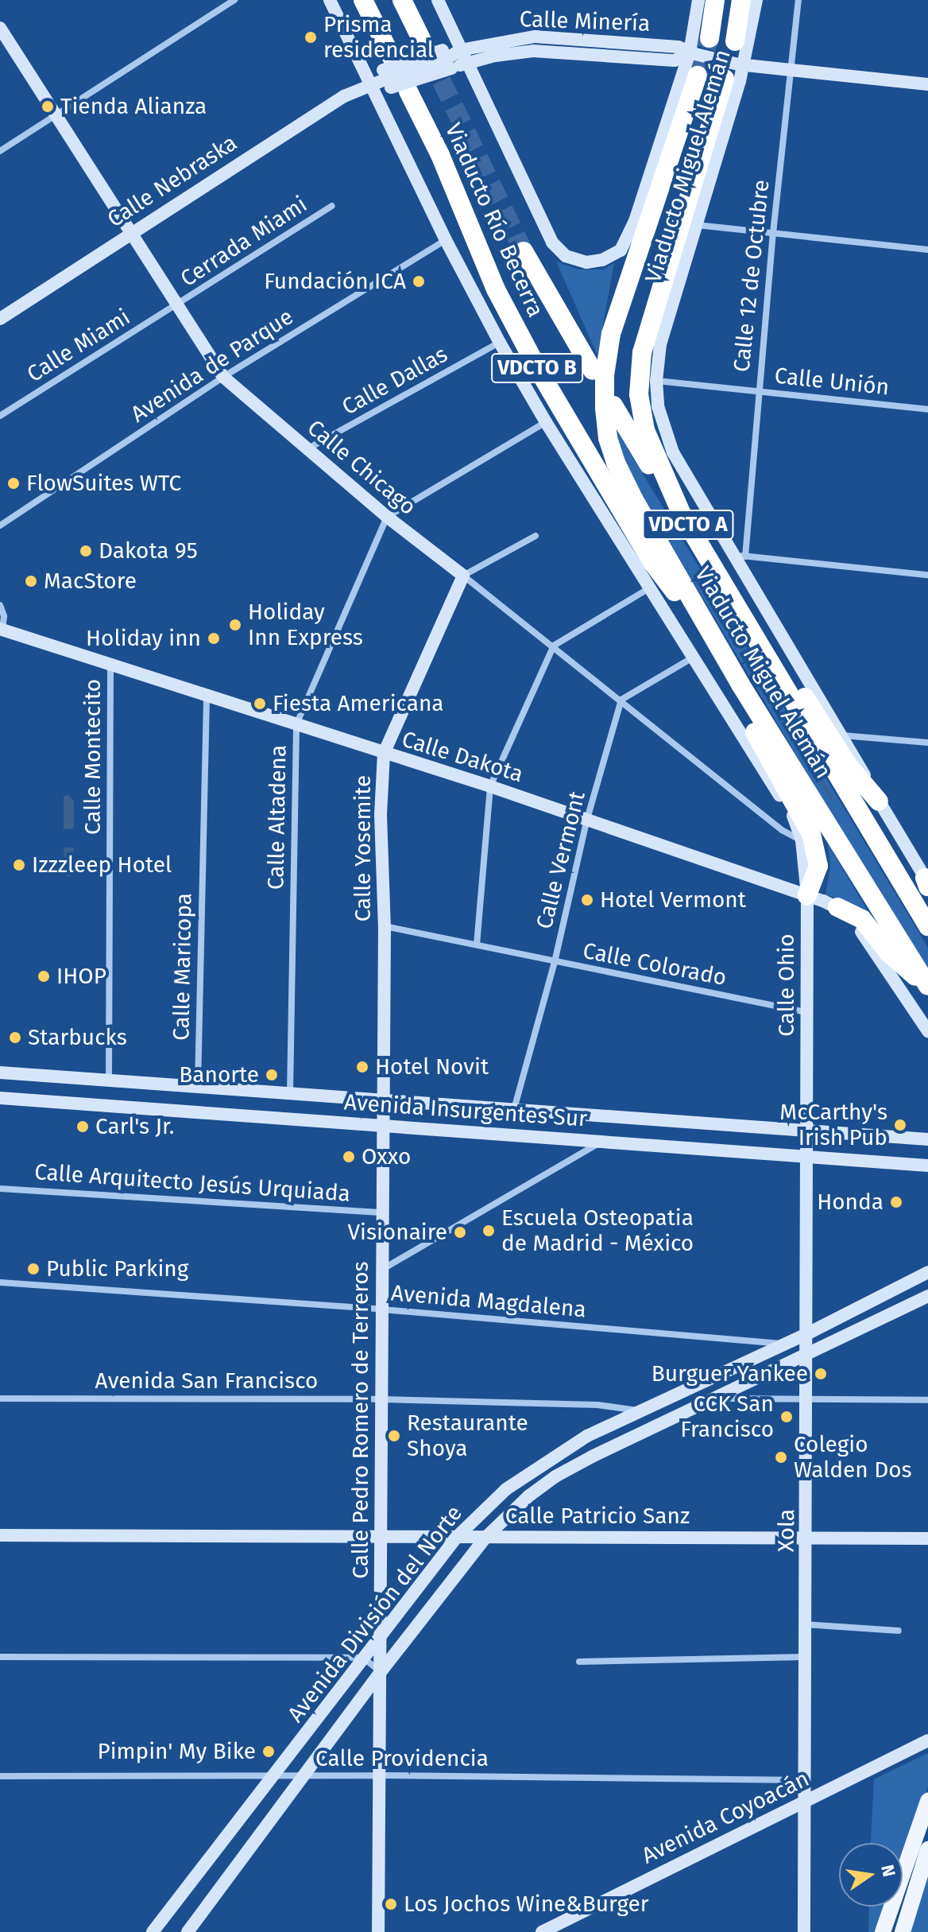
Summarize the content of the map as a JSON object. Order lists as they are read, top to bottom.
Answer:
{
  "streets": {
    "highway": [
      "Viaducto Miguel Alemán",
      "Viaducto Río Becerra",
      "VDCTO B",
      "VDCTO A"
    ],
    "street": [
      "Calle Minería",
      "Calle Nebraska",
      "Cerrada Miami",
      "Calle 12 de Octubre",
      "Calle Miami",
      "Avenida de Parque",
      "Calle Dallas",
      "Calle Unión",
      "Calle Chicago",
      "Calle Montecito",
      "Calle Dakota",
      "Calle Altadena",
      "Calle Yosemite",
      "Calle Vermont",
      "Calle Colorado",
      "Calle Maricopa",
      "Calle Ohio",
      "Avenida Insurgentes Sur",
      "Calle Arquitecto Jesús Urquiada",
      "Avenida Magdalena",
      "Avenida San Francisco",
      "Calle Pedro Romero de Terreros",
      "Calle Patricio Sanz",
      "Xola",
      "Avenida División del Norte",
      "Calle Providencia",
      "Avenida Coyoacán"
    ]
  },
  "crossings": [
    ["Calle Minería", "Viaducto Miguel Alemán"],
    ["Calle Minería", "Calle Nebraska"],
    ["Calle Minería", "Viaducto Río Becerra"],
    ["Calle Minería", "Calle 12 de Octubre"],
    ["Viaducto Miguel Alemán", "Viaducto Río Becerra"],
    ["Viaducto Miguel Alemán", "Calle 12 de Octubre"],
    ["Viaducto Miguel Alemán", "Calle Unión"],
    ["Calle Nebraska", "Calle Chicago"],
    ["Cerrada Miami", "Calle Miami"],
    ["Cerrada Miami", "Calle Chicago"],
    ["Calle 12 de Octubre", "Calle Unión"],
    ["Calle Miami", "Calle Chicago"],
    ["Avenida de Parque", "Calle Chicago"],
    ["Calle Dallas", "Calle Chicago"],
    ["Calle Chicago", "Calle Altadena"],
    ["Calle Chicago", "Calle Yosemite"],
    ["Calle Chicago", "Calle Vermont"],
    ["Calle Chicago", "Calle Ohio"],
    ["Calle Montecito", "Calle Dakota"],
    ["Calle Montecito", "Avenida Insurgentes Sur"],
    ["Calle Dakota", "Calle Altadena"],
    ["Calle Dakota", "Calle Yosemite"],
    ["Calle Dakota", "Calle Vermont"],
    ["Calle Dakota", "Calle Maricopa"],
    ["Calle Dakota", "Calle Ohio"],
    ["Calle Altadena", "Avenida Insurgentes Sur"],
    ["Calle Yosemite", "Calle Colorado"],
    ["Calle Yosemite", "Avenida Insurgentes Sur"],
    ["Calle Yosemite", "Calle Pedro Romero de Terreros"],
    ["Calle Vermont", "Calle Colorado"],
    ["Calle Vermont", "Avenida Insurgentes Sur"],
    ["Calle Colorado", "Calle Ohio"],
    ["Calle Maricopa", "Avenida Insurgentes Sur"],
    ["Calle Ohio", "Avenida Insurgentes Sur"],
    ["Calle Ohio", "Xola"],
    ["Avenida Insurgentes Sur", "Calle Pedro Romero de Terreros"],
    ["Avenida Insurgentes Sur", "Xola"],
    ["Calle Arquitecto Jesús Urquiada", "Calle Pedro Romero de Terreros"],
    ["Avenida Magdalena", "Calle Pedro Romero de Terreros"],
    ["Avenida Magdalena", "Avenida División del Norte"],
    ["Avenida San Francisco", "Calle Pedro Romero de Terreros"],
    ["Avenida San Francisco", "Avenida División del Norte"],
    ["Calle Pedro Romero de Terreros", "Calle Patricio Sanz"],
    ["Calle Pedro Romero de Terreros", "Avenida División del Norte"],
    ["Calle Pedro Romero de Terreros", "Calle Providencia"],
    ["Calle Patricio Sanz", "Xola"],
    ["Calle Patricio Sanz", "Avenida División del Norte"],
    ["Xola", "Avenida División del Norte"],
    ["Xola", "Calle Providencia"],
    ["Xola", "Avenida Coyoacán"],
    ["Avenida División del Norte", "Calle Providencia"]
  ],
  "places": [
    "Prisma residencial",
    "Tienda Alianza",
    "Fundación ICA",
    "FlowSuites WTC",
    "Dakota 95",
    "MacStore",
    "Holiday Inn Express",
    "Holiday inn",
    "Fiesta Americana",
    "Izzzleep Hotel",
    "Hotel Vermont",
    "IHOP",
    "Starbucks",
    "Hotel Novit",
    "Banorte",
    "McCarthy's Irish Pub",
    "Carl's Jr.",
    "Oxxo",
    "Honda",
    "Escuela Osteopatia de Madrid - México",
    "Visionaire",
    "Public Parking",
    "Burguer Yankee",
    "CCK San Francisco",
    "Restaurante Shoya",
    "Colegio Walden Dos",
    "Pimpin' My Bike",
    "Los Jochos Wine&Burger"
  ],
  "north": "right"
}
